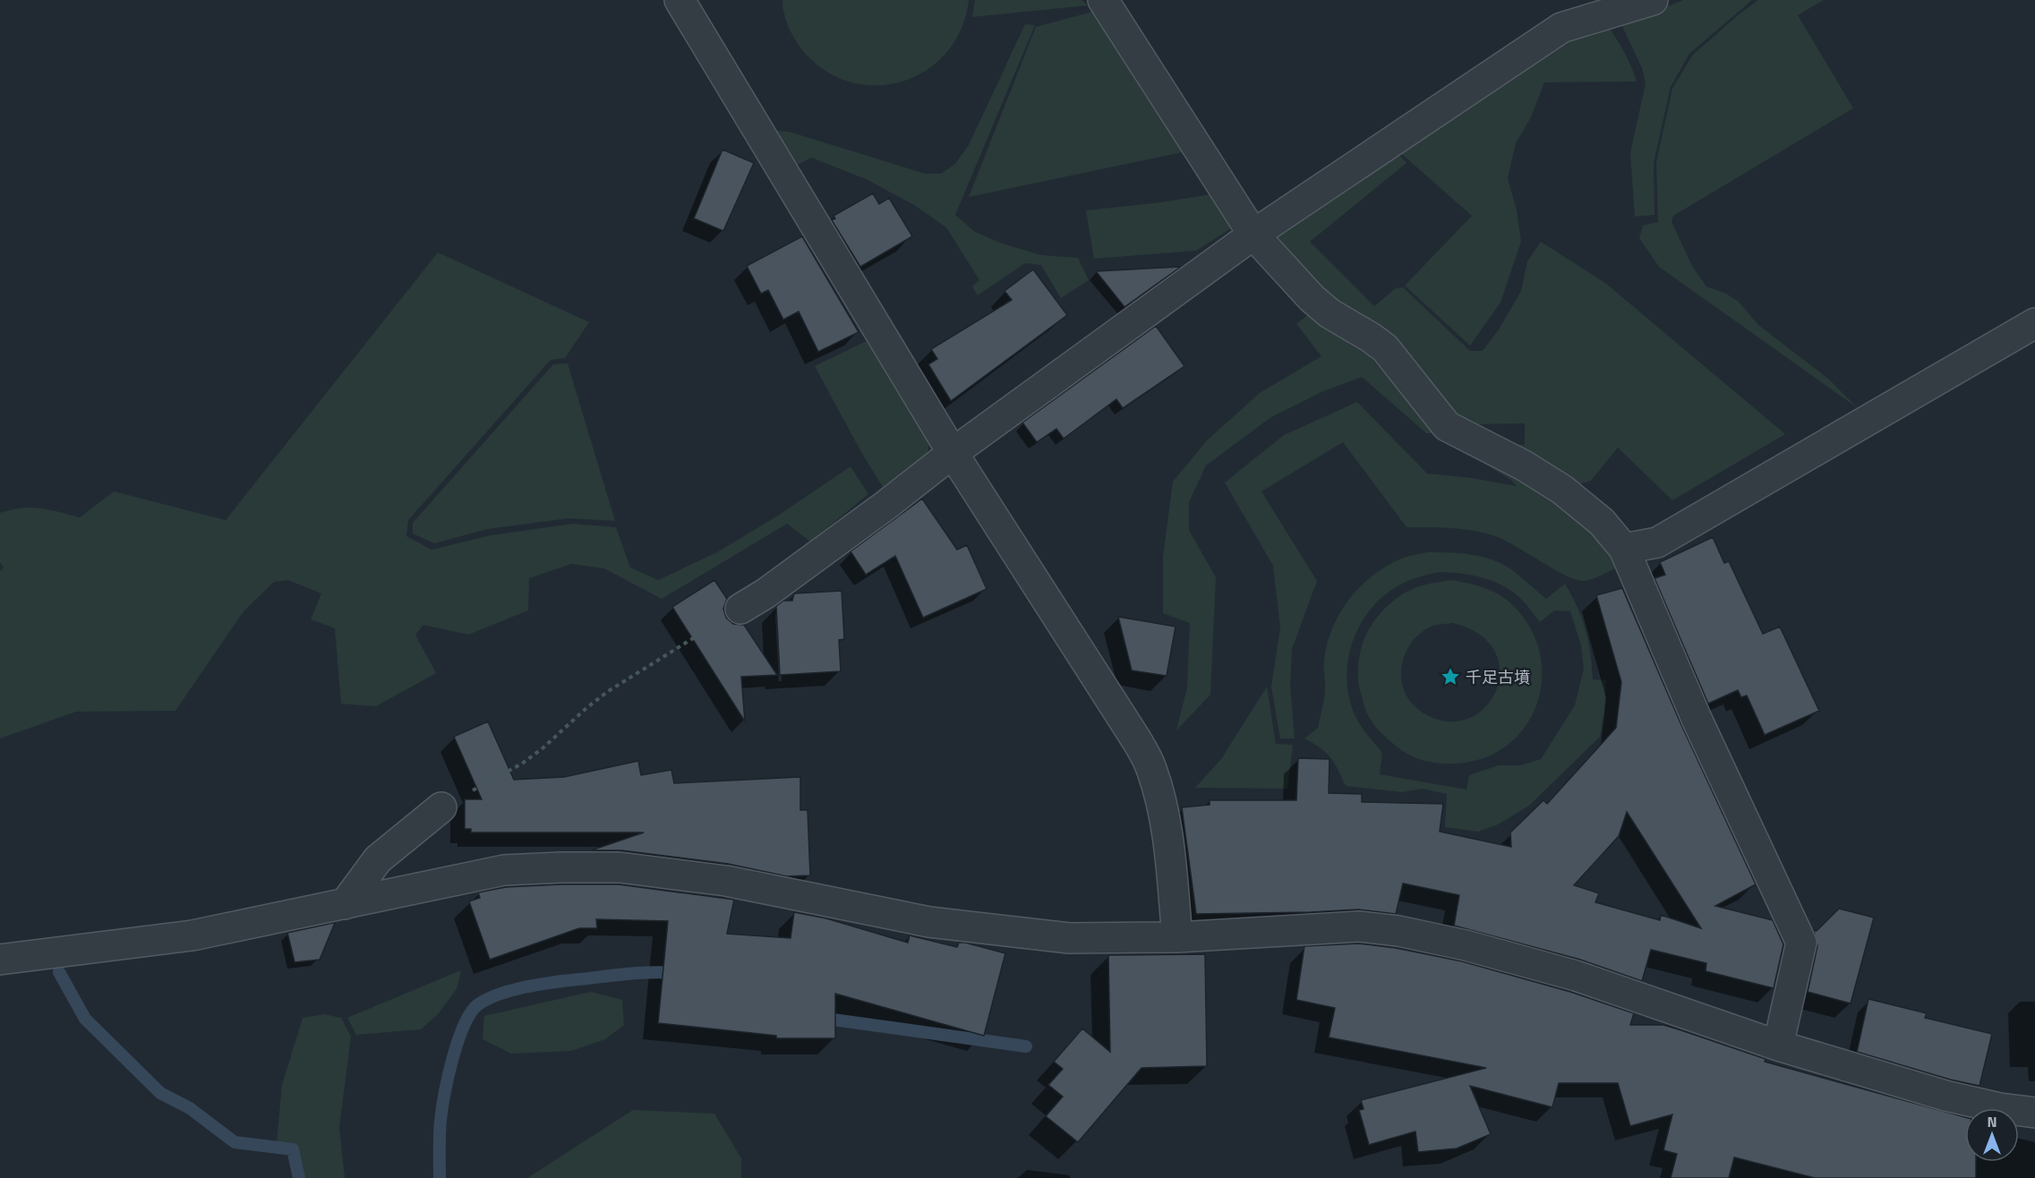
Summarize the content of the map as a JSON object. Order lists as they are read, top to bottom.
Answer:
{
  "places": {
    "place": ["千足古墳"]
  },
  "north": "top"
}
